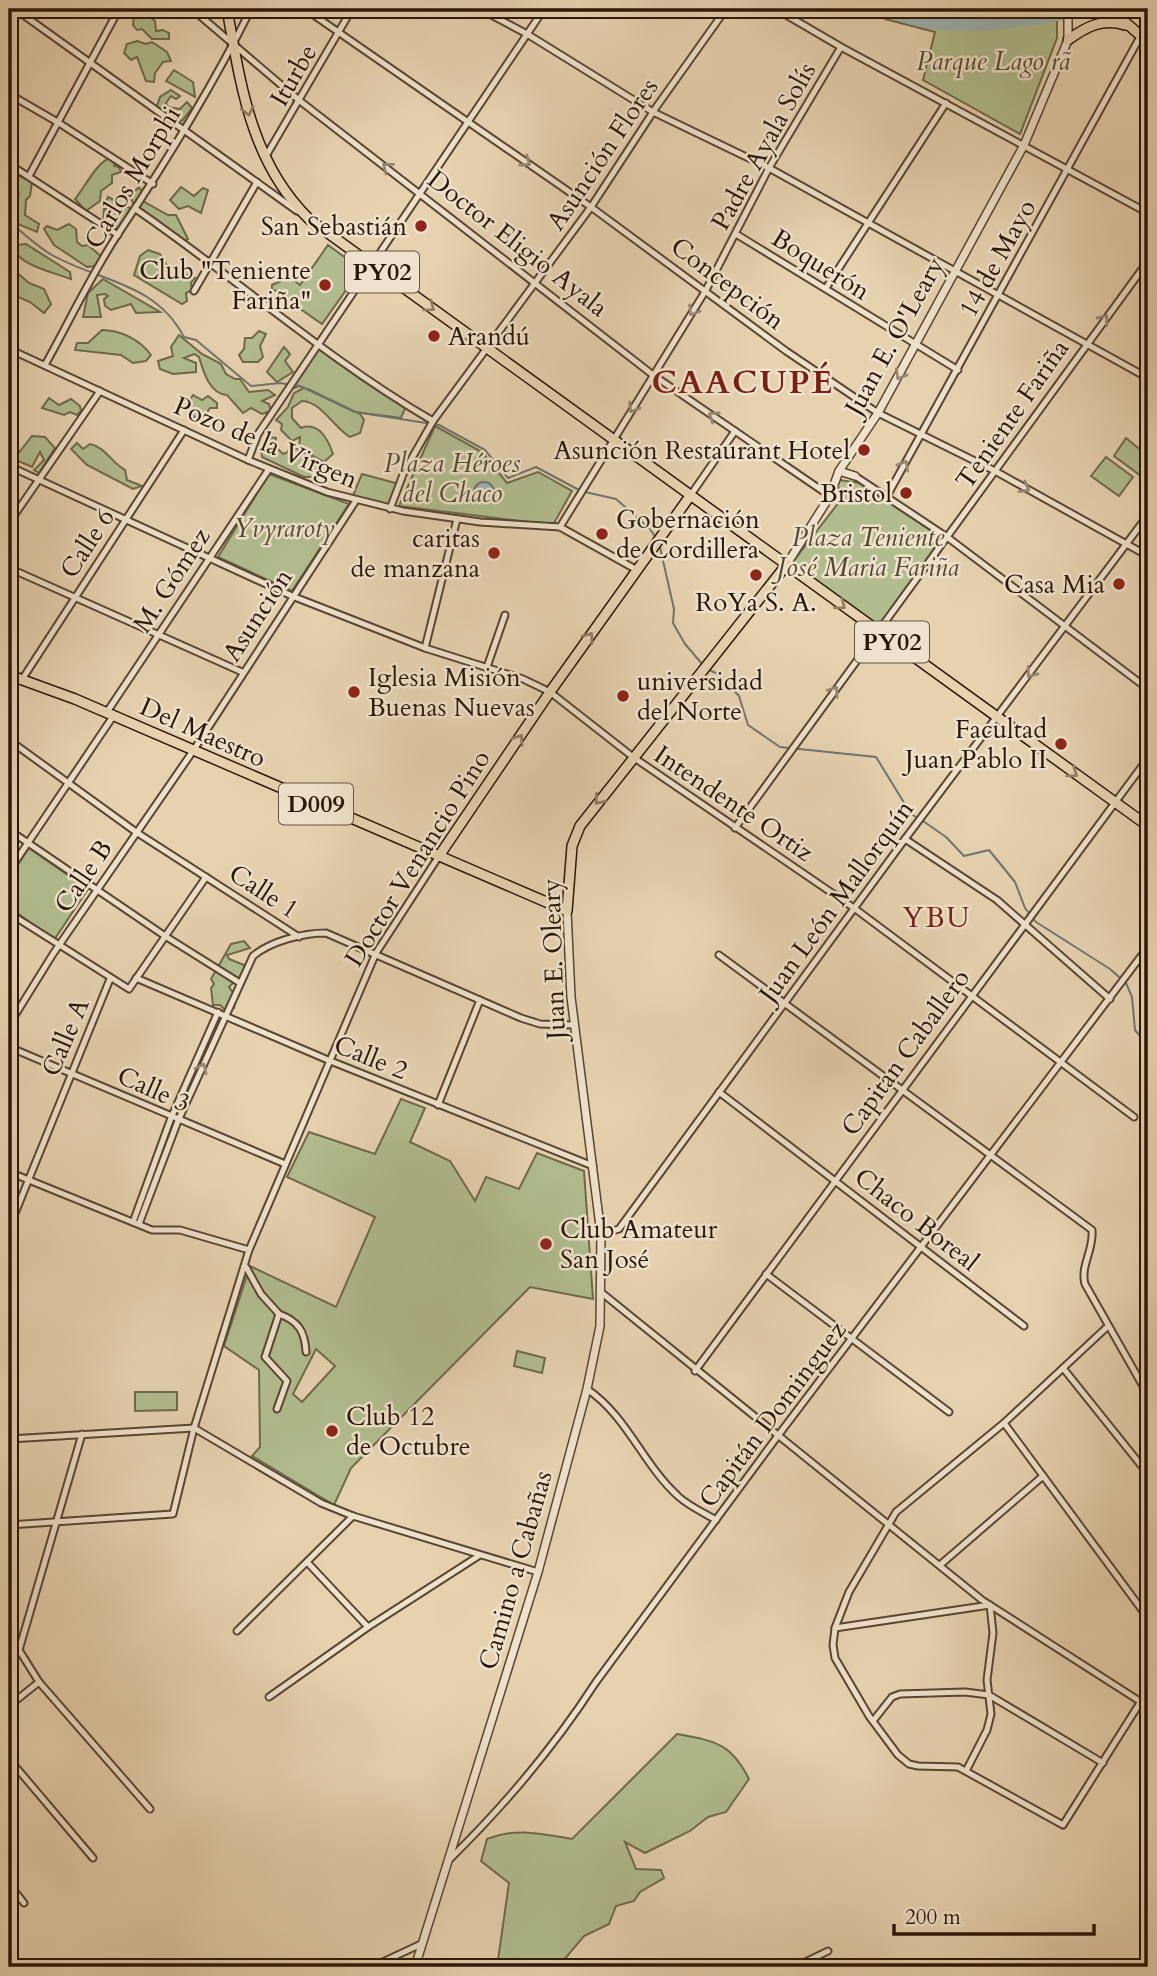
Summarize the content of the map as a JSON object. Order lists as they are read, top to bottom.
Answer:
{
  "streets": {
    "main road": [
      "PY02",
      "Juan E. O'Leary",
      "Del Maestro",
      "D009",
      "Doctor Venancio Pino",
      "Juan E. Oleary"
    ],
    "street": [
      "Iturbe",
      "Padre Ayala Solís",
      "Asunción Flores",
      "Carlos Morphi",
      "Doctor Eligio Ayala",
      "14 de Mayo",
      "Boquerón",
      "Concepción",
      "Teniente Fariña",
      "Pozo de la Virgen",
      "Calle 6",
      "M. Gómez",
      "Asunción",
      "Intendente Ortiz",
      "Calle B",
      "Calle 1",
      "Juan León Mallorquín",
      "Calle A",
      "Capitan Caballero",
      "Calle 2",
      "Calle 3",
      "Chaco Boreal",
      "Capitán Dominguez",
      "Camino a Cabañas"
    ]
  },
  "crossings": [
    ["Iturbe", "Doctor Eligio Ayala"],
    ["Iturbe", "PY02"],
    ["Iturbe", "Concepción"],
    ["Padre Ayala Solís", "Doctor Eligio Ayala"],
    ["Padre Ayala Solís", "Boquerón"],
    ["Padre Ayala Solís", "PY02"],
    ["Padre Ayala Solís", "Concepción"],
    ["Padre Ayala Solís", "Pozo de la Virgen"],
    ["Asunción Flores", "Doctor Eligio Ayala"],
    ["Asunción Flores", "PY02"],
    ["Asunción Flores", "Concepción"],
    ["Asunción Flores", "Pozo de la Virgen"],
    ["Carlos Morphi", "Doctor Eligio Ayala"],
    ["Carlos Morphi", "PY02"],
    ["Carlos Morphi", "Pozo de la Virgen"],
    ["Doctor Eligio Ayala", "PY02"],
    ["Doctor Eligio Ayala", "Juan E. O'Leary"],
    ["Doctor Eligio Ayala", "Doctor Venancio Pino"],
    ["14 de Mayo", "Boquerón"],
    ["14 de Mayo", "Concepción"],
    ["Boquerón", "Juan E. O'Leary"],
    ["PY02", "Juan E. O'Leary"],
    ["PY02", "Teniente Fariña"],
    ["PY02", "Doctor Venancio Pino"],
    ["PY02", "Juan León Mallorquín"],
    ["PY02", "Capitan Caballero"],
    ["Concepción", "Juan E. O'Leary"],
    ["Concepción", "Teniente Fariña"],
    ["Concepción", "Juan León Mallorquín"],
    ["Juan E. O'Leary", "Juan E. Oleary"],
    ["Teniente Fariña", "Intendente Ortiz"],
    ["Pozo de la Virgen", "Calle 6"],
    ["Pozo de la Virgen", "M. Gómez"],
    ["Pozo de la Virgen", "Asunción"],
    ["Pozo de la Virgen", "Doctor Venancio Pino"],
    ["Calle 6", "Del Maestro"],
    ["Calle 6", "Intendente Ortiz"],
    ["M. Gómez", "Del Maestro"],
    ["M. Gómez", "Intendente Ortiz"],
    ["M. Gómez", "Calle 1"],
    ["Asunción", "Del Maestro"],
    ["Asunción", "Intendente Ortiz"],
    ["Asunción", "Calle B"],
    ["Del Maestro", "Doctor Venancio Pino"],
    ["Del Maestro", "Calle B"],
    ["Del Maestro", "Juan E. Oleary"],
    ["Intendente Ortiz", "Doctor Venancio Pino"],
    ["Intendente Ortiz", "Juan León Mallorquín"],
    ["Intendente Ortiz", "Juan E. Oleary"],
    ["Intendente Ortiz", "Capitan Caballero"],
    ["Intendente Ortiz", "Capitán Dominguez"],
    ["Doctor Venancio Pino", "Calle 1"],
    ["Doctor Venancio Pino", "Calle 2"],
    ["Doctor Venancio Pino", "Calle 3"],
    ["Calle B", "Calle 1"],
    ["Calle 1", "Juan E. Oleary"],
    ["Calle 1", "Calle A"],
    ["Juan León Mallorquín", "Chaco Boreal"],
    ["Juan León Mallorquín", "Camino a Cabañas"],
    ["Juan E. Oleary", "Calle 2"],
    ["Juan E. Oleary", "Camino a Cabañas"],
    ["Calle A", "Calle 2"],
    ["Calle A", "Calle 3"],
    ["Capitan Caballero", "Chaco Boreal"],
    ["Calle 2", "Camino a Cabañas"],
    ["Chaco Boreal", "Capitán Dominguez"],
    ["Capitán Dominguez", "Camino a Cabañas"]
  ],
  "one_way": ["Teniente Fariña"],
  "districts": ["CAACUPÉ", "YBU"],
  "parks": [
    "Parque Lago rã",
    "Plaza Héroes del Chaco",
    "Yvyraroty",
    "Plaza Teniente José Maria Fariña"
  ],
  "places": [
    "San Sebastián",
    "Club \"Teniente Fariña\"",
    "Arandú",
    "Asunción Restaurant Hotel",
    "Bristol",
    "Gobernación de Cordillera",
    "caritas de manzana",
    "RoYa S. A.",
    "Casa Mia",
    "Iglesia Misión Buenas Nuevas",
    "universidad del Norte",
    "Facultad Juan Pablo II",
    "Club Amateur San José",
    "Club 12 de Octubre"
  ],
  "scale_bar": "200 m"
}
